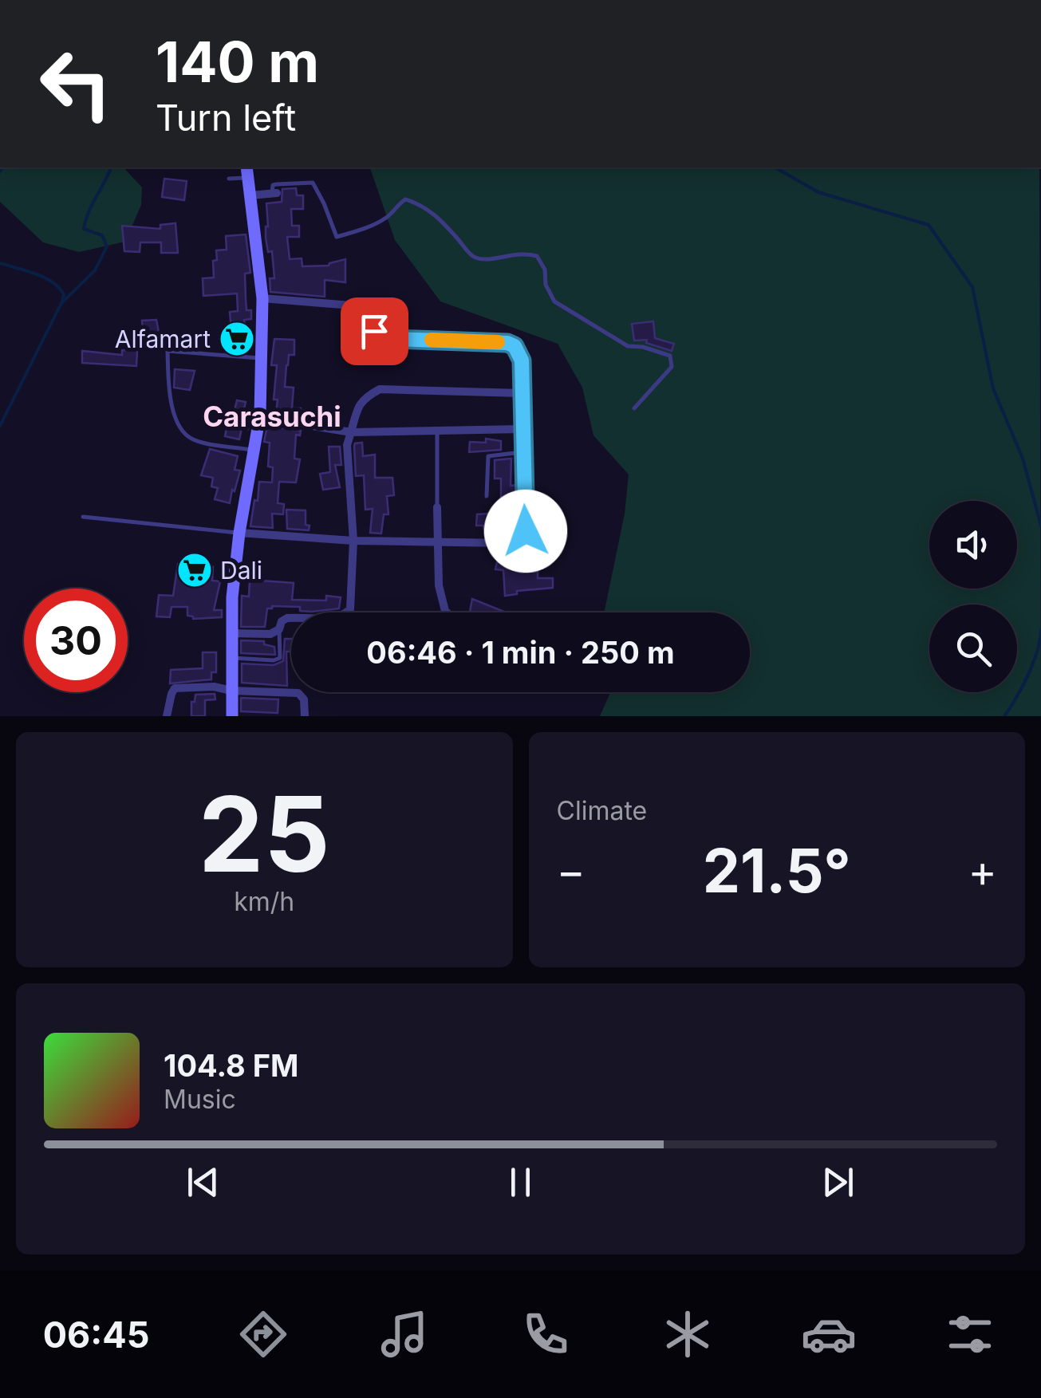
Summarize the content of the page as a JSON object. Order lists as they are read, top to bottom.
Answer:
{
  "districts": ["Carasuchi"],
  "places": {
    "supermarket": ["Alfamart", "Dali"]
  },
  "page": {
    "turn": ["140 m", "Turn left"],
    "limit": "30",
    "trip": "06:46 · 1 min · 250 m",
    "tile": [
      ["25", "km/h"],
      "Climate"
    ],
    "heat": ["−", "21.5°", "+"],
    "song": ["104.8 FM", "Music"],
    "tabs": "06:45"
  }
}
